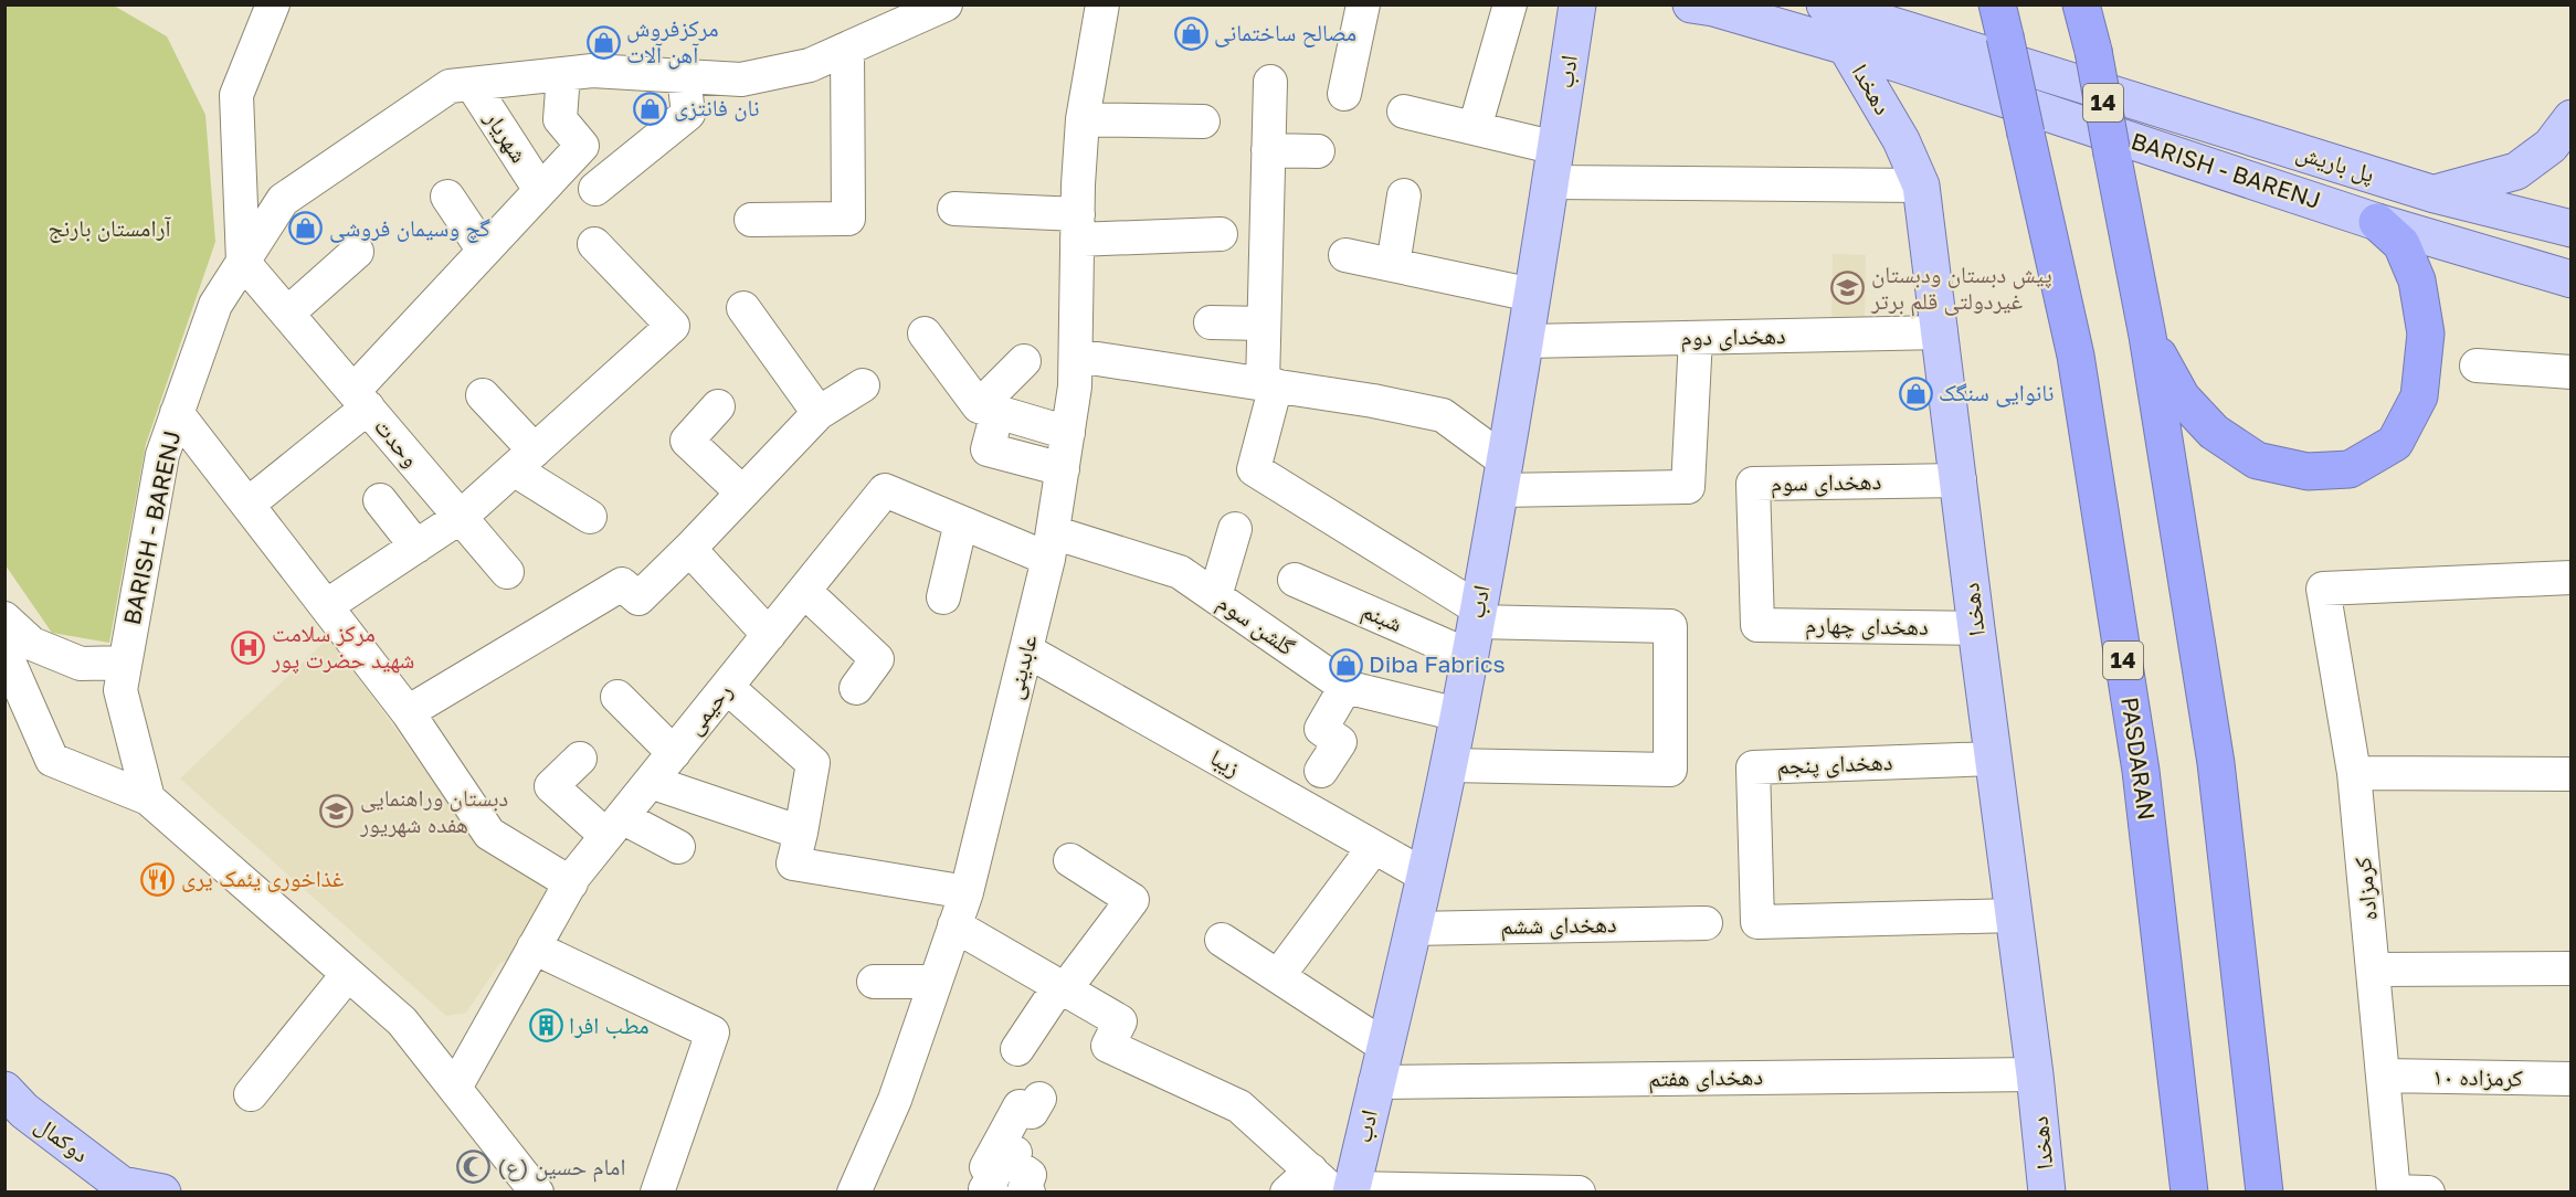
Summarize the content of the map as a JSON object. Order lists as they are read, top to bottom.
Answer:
{
  "streets": {
    "highway": ["14", "PASDARAN"],
    "main road": [
      "ادب",
      "دهخدا",
      "پل باریش",
      "BARISH - BARENJ",
      "دوکمال"
    ],
    "street": [
      "شهریار",
      "دهخدای دوم",
      "وحدت",
      "دهخدای سوم",
      "شبنم",
      "گلشن سوم",
      "دهخدای چهارم",
      "عابدینی",
      "رحیمی",
      "زیبا",
      "دهخدای پنجم",
      "کرمزاده",
      "دهخدای ششم",
      "دهخدای هفتم",
      "کرمزاده ١٠"
    ]
  },
  "crossings": [
    ["ادب", "دهخدای دوم"],
    ["ادب", "شبنم"],
    ["ادب", "گلشن سوم"],
    ["ادب", "زیبا"],
    ["ادب", "دهخدای ششم"],
    ["ادب", "دهخدای هفتم"],
    ["دهخدا", "BARISH - BARENJ"],
    ["دهخدا", "دهخدای دوم"],
    ["دهخدا", "دهخدای سوم"],
    ["دهخدا", "دهخدای چهارم"],
    ["دهخدا", "دهخدای پنجم"],
    ["دهخدا", "دهخدای هفتم"],
    ["شهریار", "BARISH - BARENJ"],
    ["BARISH - BARENJ", "وحدت"],
    ["دهخدای سوم", "دهخدای چهارم"],
    ["گلشن سوم", "عابدینی"],
    ["گلشن سوم", "رحیمی"],
    ["عابدینی", "رحیمی"],
    ["عابدینی", "زیبا"],
    ["کرمزاده", "کرمزاده ١٠"]
  ],
  "parks": ["آرامستان بارنج"],
  "places": {
    "shop": [
      "مصالح ساختمانی",
      "مرکزفروش آهن آلات",
      "نان فانتزی",
      "گچ وسیمان فروشی",
      "نانوایی سنگک",
      "Diba Fabrics"
    ],
    "school or university": ["پیش دبستان ودبستان غیردولتی قلم برتر", "دبستان وراهنمایی هفده شهریور"],
    "hospital": ["مرکز سلامت شهید حضرت پور"],
    "restaurant": ["غذاخوری یئمک یری"],
    "building": ["مطب افرا"],
    "mosque": ["امام حسین (ع)"]
  }
}
